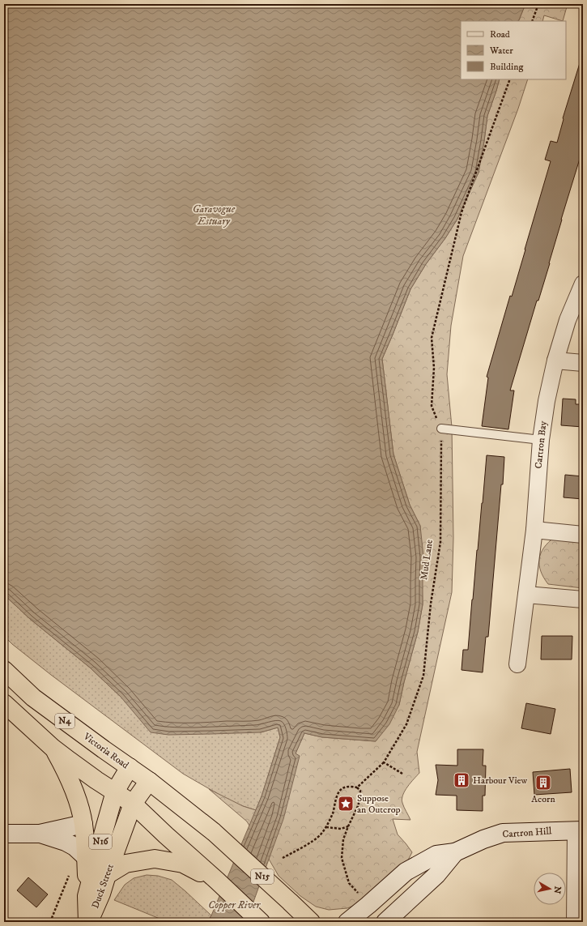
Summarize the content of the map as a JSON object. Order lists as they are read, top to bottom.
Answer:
{
  "streets": {
    "highway": [
      "N4",
      "Victoria Road",
      "N16",
      "N15",
      "Duck Street"
    ],
    "main road": ["Cartron Hill"],
    "street": ["Cartron Bay"],
    "path": ["Mud Lane"]
  },
  "crossings": [
    ["Victoria Road", "N15"],
    ["Victoria Road", "Duck Street"],
    ["N15", "Duck Street"]
  ],
  "water": ["Garavogue Estuary", "Copper River"],
  "places": {
    "building": ["Harbour View", "Acorn"],
    "place": ["Suppose an Outcrop"]
  },
  "legend": ["Road", "Water", "Building"],
  "north": "right"
}
